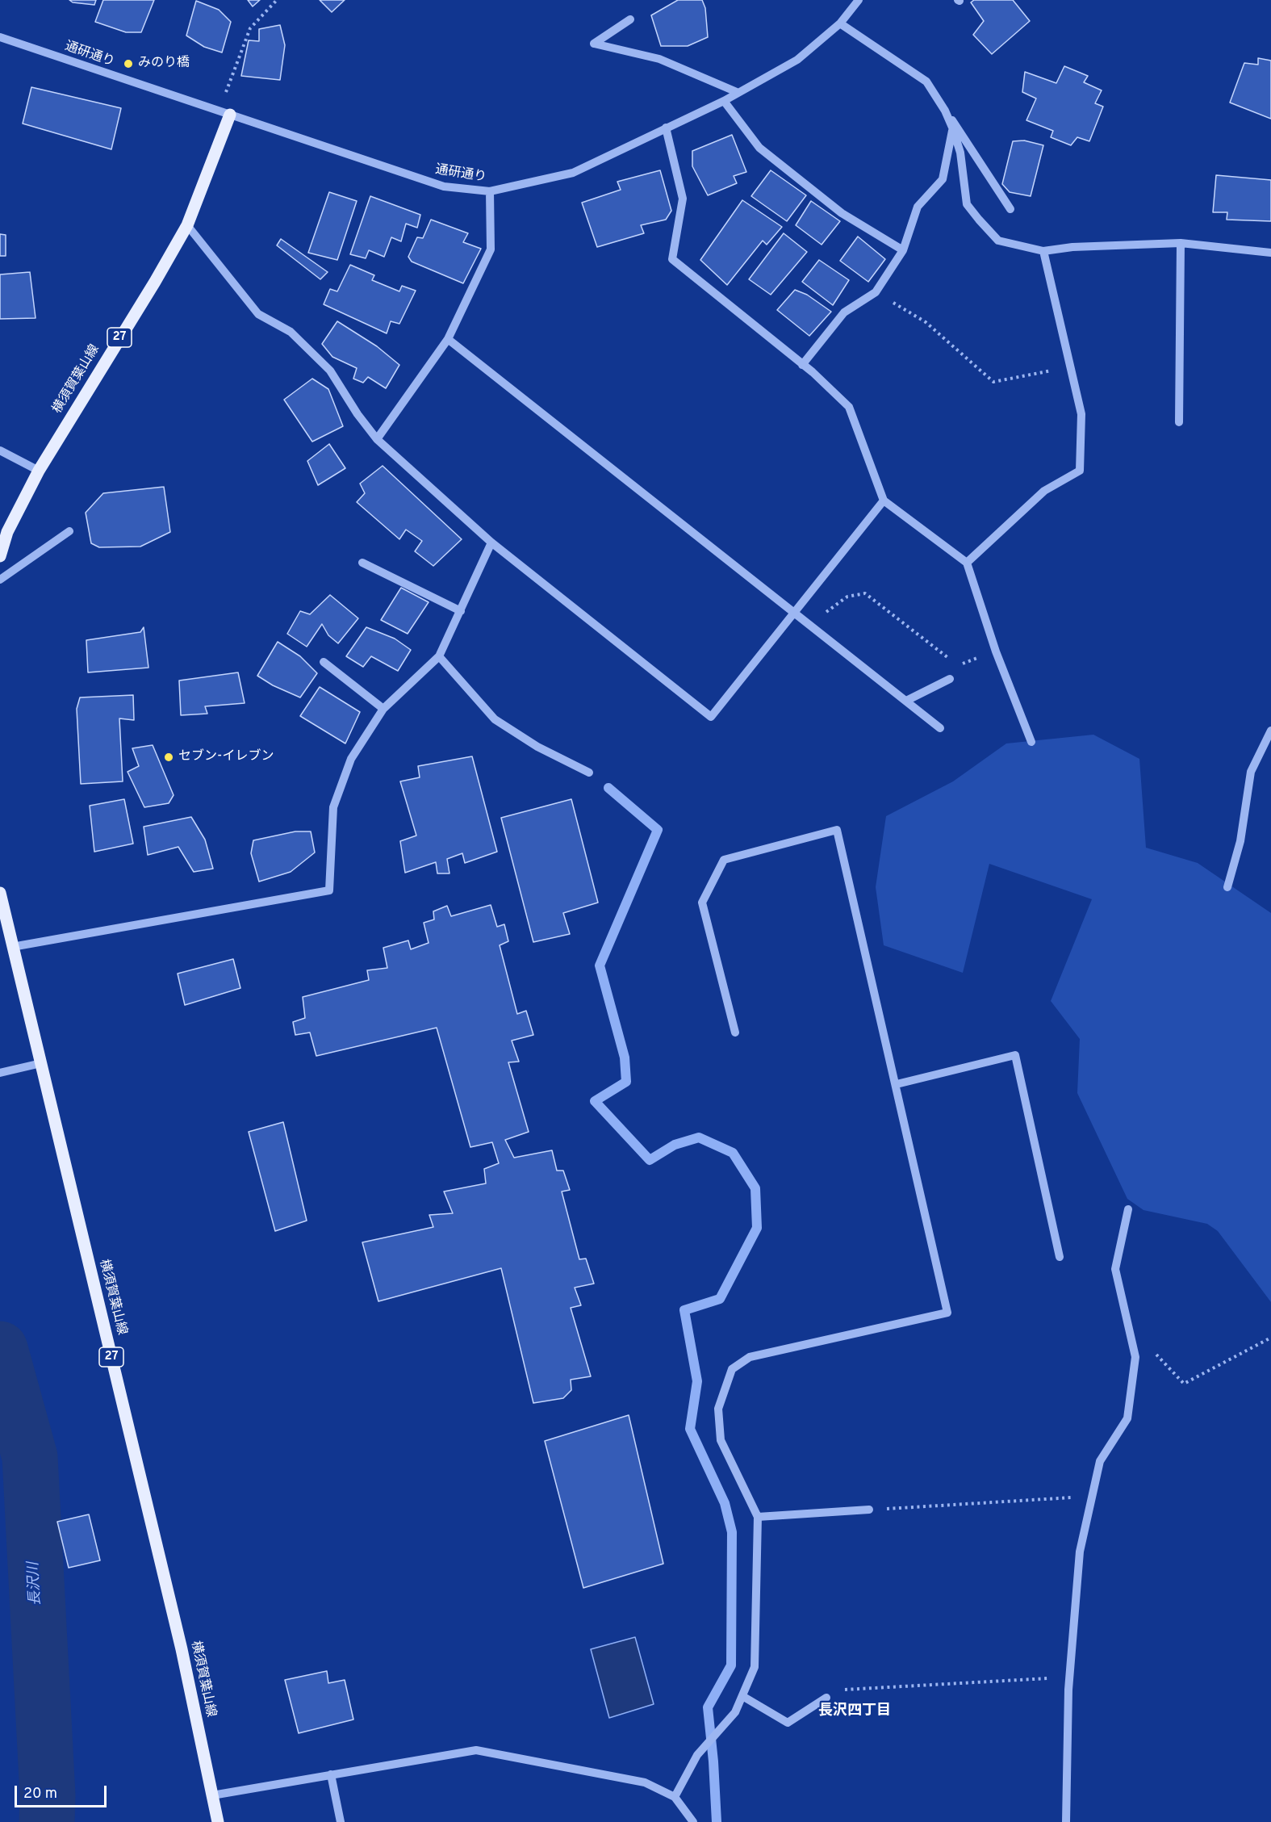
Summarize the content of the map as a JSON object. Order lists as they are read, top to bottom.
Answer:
{
  "streets": {
    "main road": ["27", "横須賀葉山線"],
    "street": ["通研通り"]
  },
  "crossings": [
    ["通研通り", "横須賀葉山線"]
  ],
  "districts": ["長沢四丁目"],
  "water": ["長沢川"],
  "places": ["みのり橋", "セブン-イレブン"],
  "scale_bar": "20 m"
}
